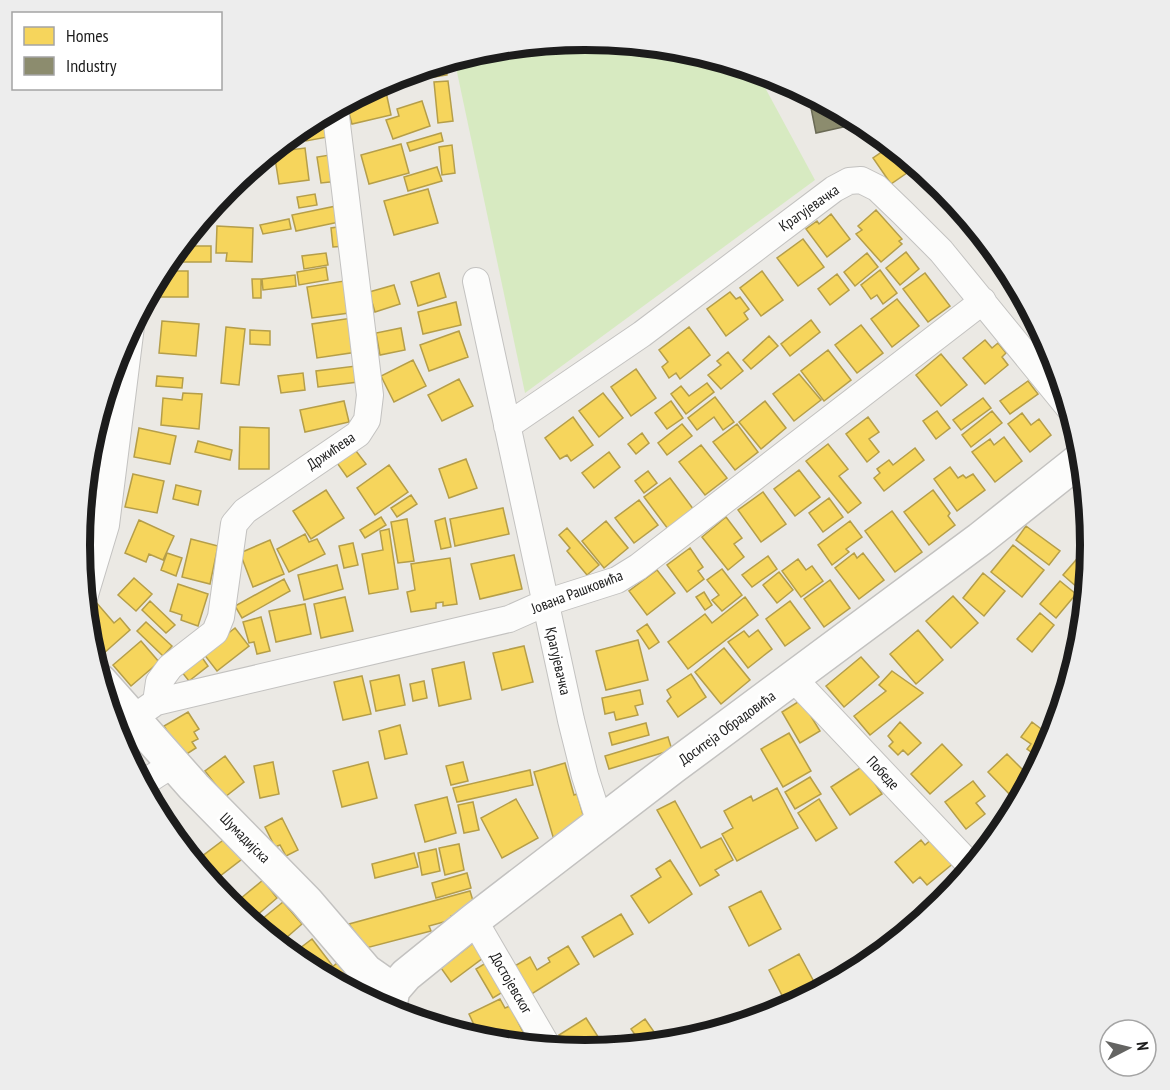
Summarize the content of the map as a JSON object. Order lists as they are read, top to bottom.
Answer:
{
  "streets": {
    "street": [
      "Крагујевачка",
      "Држићева",
      "Јована Рашковића",
      "Доситеја Обрадовића",
      "Победе",
      "Шумадијска",
      "Достојевског"
    ]
  },
  "crossings": [
    ["Крагујевачка", "Јована Рашковића"],
    ["Крагујевачка", "Доситеја Обрадовића"],
    ["Држићева", "Јована Рашковића"],
    ["Држићева", "Шумадијска"],
    ["Јована Рашковића", "Шумадијска"],
    ["Доситеја Обрадовића", "Победе"],
    ["Доситеја Обрадовића", "Шумадијска"],
    ["Доситеја Обрадовића", "Достојевског"]
  ],
  "legend": ["Homes", "Industry"],
  "north": "right"
}
